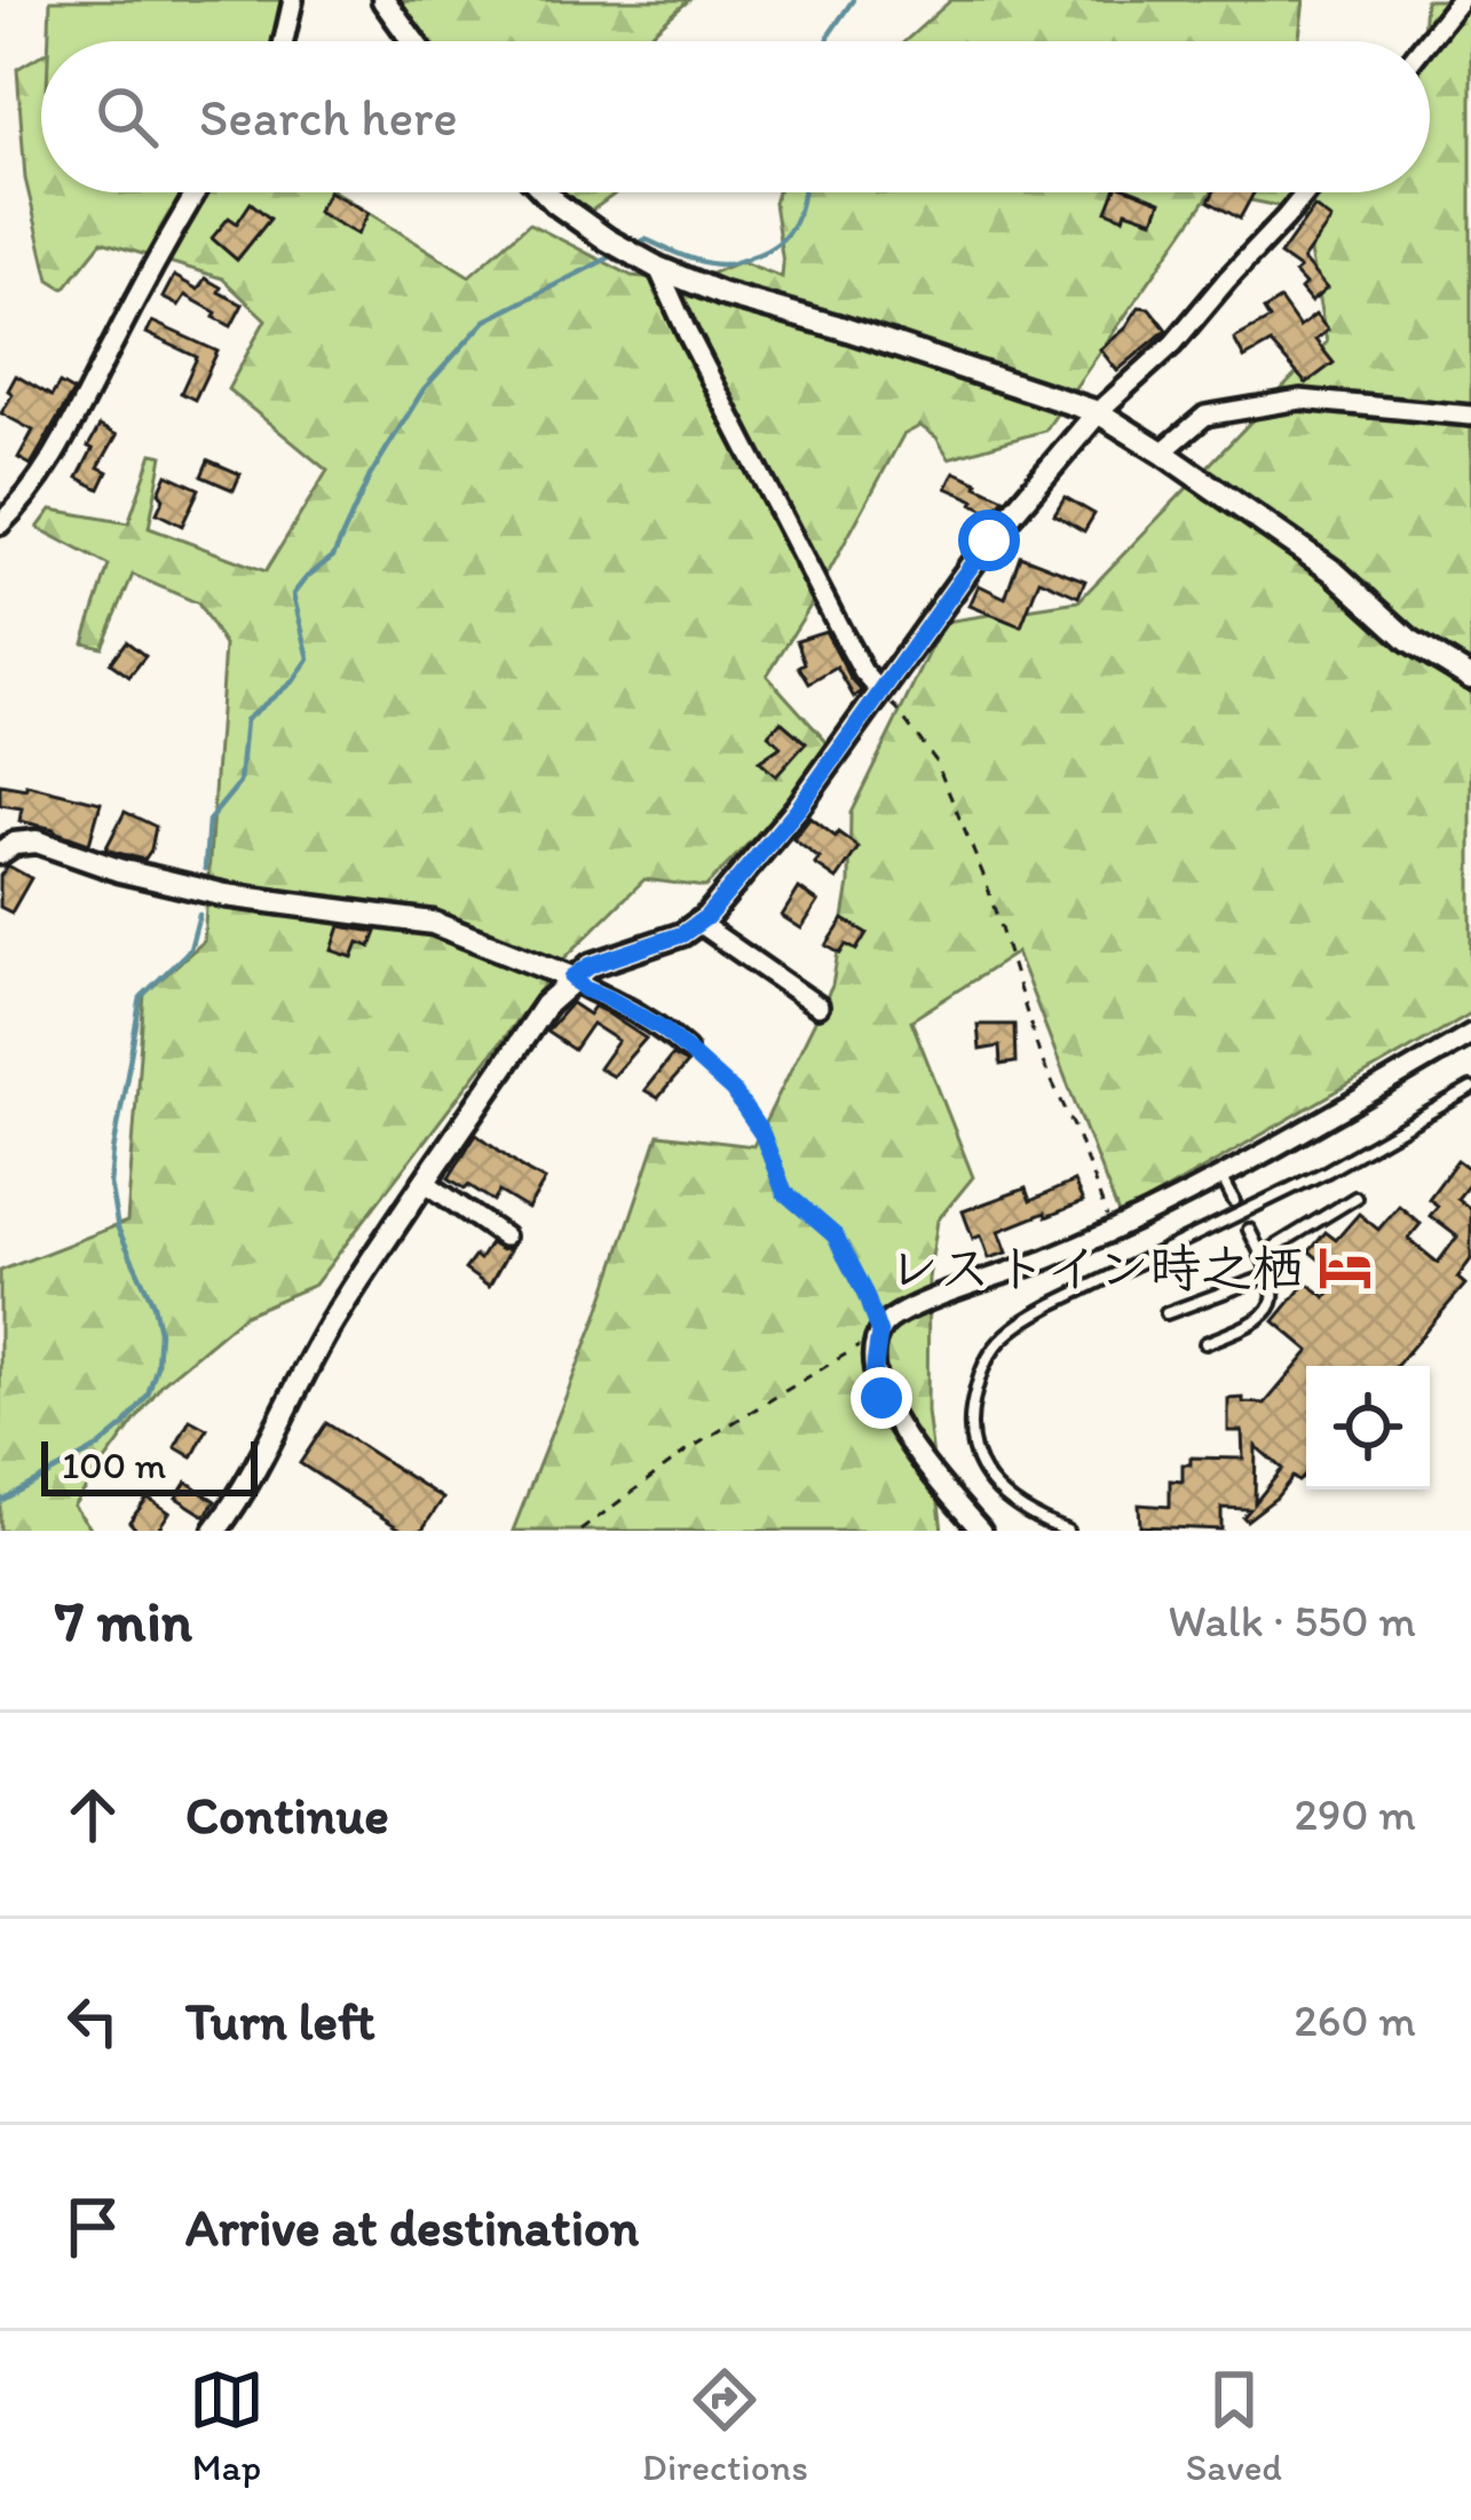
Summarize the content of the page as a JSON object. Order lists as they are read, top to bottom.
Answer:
{
  "places": {
    "hotel": ["レストイン時之栖"]
  },
  "scale_bar": "100 m",
  "page": {
    "search": "Search here",
    "scale": "100 m",
    "heading": ["7 min", "Walk · 550 m"],
    "list": [
      ["Continue", "290 m"],
      ["Turn left", "260 m"],
      "Arrive at destination"
    ],
    "nav": ["Map", "Directions", "Saved"]
  }
}
